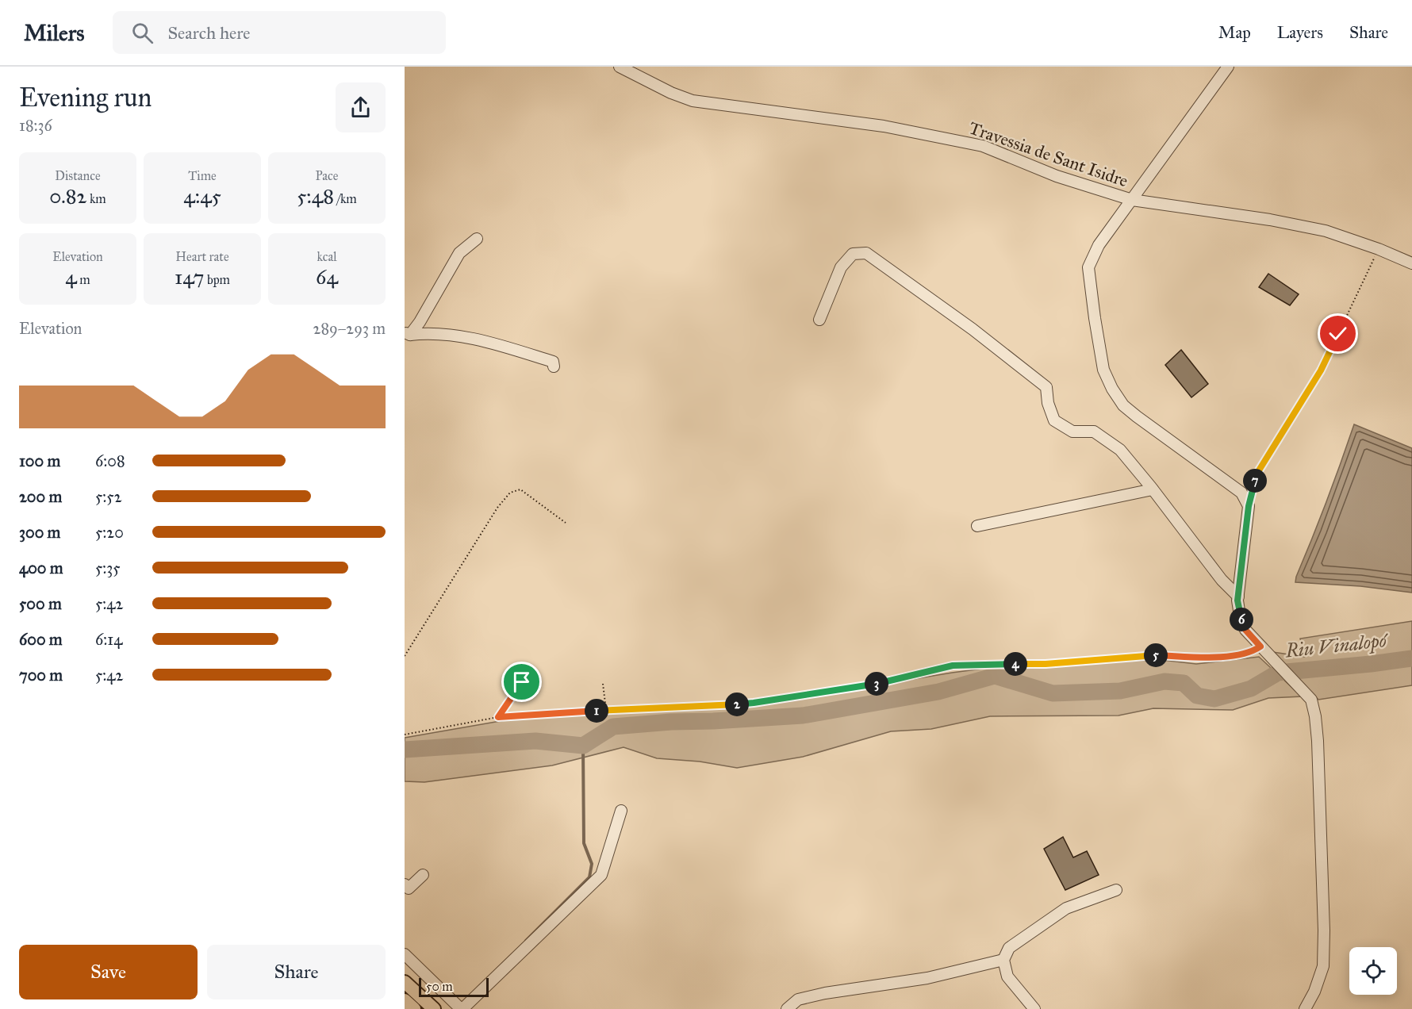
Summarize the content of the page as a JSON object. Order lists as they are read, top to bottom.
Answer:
{
  "streets": {
    "street": ["Travessia de Sant Isidre"]
  },
  "water": ["Riu Vinalopó"],
  "scale_bar": "50 m",
  "page": {
    "header": "Milers",
    "search": "Search here",
    "nav": ["Map", "Layers", "Share"],
    "heading": ["Evening run", "18:36"],
    "stats": [
      ["Distance", "0.82 km"],
      ["Time", "4:45"],
      ["Pace", "5:48 /km"],
      ["Elevation", "4 m"],
      ["Heart rate", "147 bpm"],
      ["kcal", "64"]
    ],
    "chart": ["Elevation", "289–293 m"],
    "list": [
      {
        "name": "100 m",
        "note": "6:08"
      },
      {
        "name": "200 m",
        "note": "5:52"
      },
      {
        "name": "300 m",
        "note": "5:20"
      },
      {
        "name": "400 m",
        "note": "5:35"
      },
      {
        "name": "500 m",
        "note": "5:42"
      },
      {
        "name": "600 m",
        "note": "6:14"
      },
      {
        "name": "700 m",
        "note": "5:42"
      }
    ],
    "pins": [
      "7",
      "6",
      "5",
      "4",
      "3",
      "2",
      "1"
    ],
    "buttons": ["Save", "Share"],
    "scale": "50 m"
  }
}
